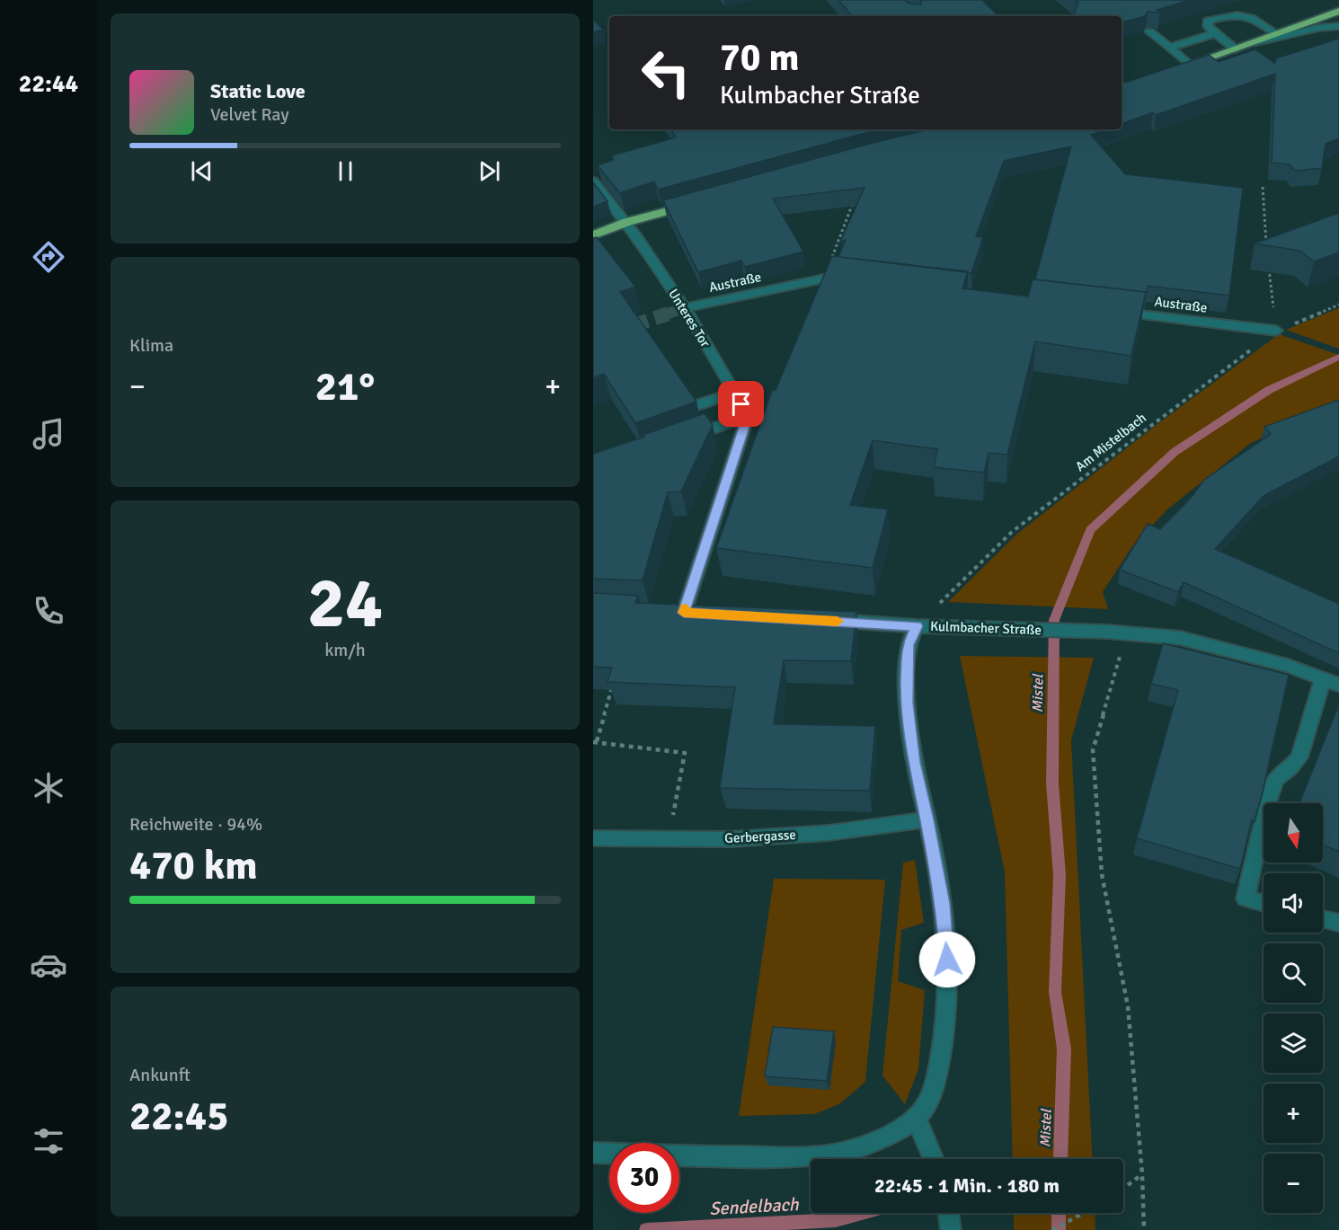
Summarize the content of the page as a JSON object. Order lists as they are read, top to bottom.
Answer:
{
  "streets": {
    "street": [
      "Austraße",
      "Unteres Tor",
      "Kulmbacher Straße",
      "Gerbergasse"
    ],
    "path": ["Am Mistelbach"]
  },
  "crossings": [
    ["Austraße", "Unteres Tor"],
    ["Austraße", "Am Mistelbach"],
    ["Am Mistelbach", "Kulmbacher Straße"]
  ],
  "water": ["Mistel", "Sendelbach"],
  "north": "bottom",
  "page": {
    "tabs": "22:44",
    "turn": ["70 m", "Kulmbacher Straße"],
    "song": ["Static Love", "Velvet Ray"],
    "tile": [
      "Klima",
      ["24", "km/h"],
      ["Reichweite · 94%", "470 km"],
      ["Ankunft", "22:45"]
    ],
    "heat": ["−", "21°", "+"],
    "map_buttons": ["+", "−"],
    "limit": "30",
    "trip": "22:45 · 1 Min. · 180 m"
  }
}
